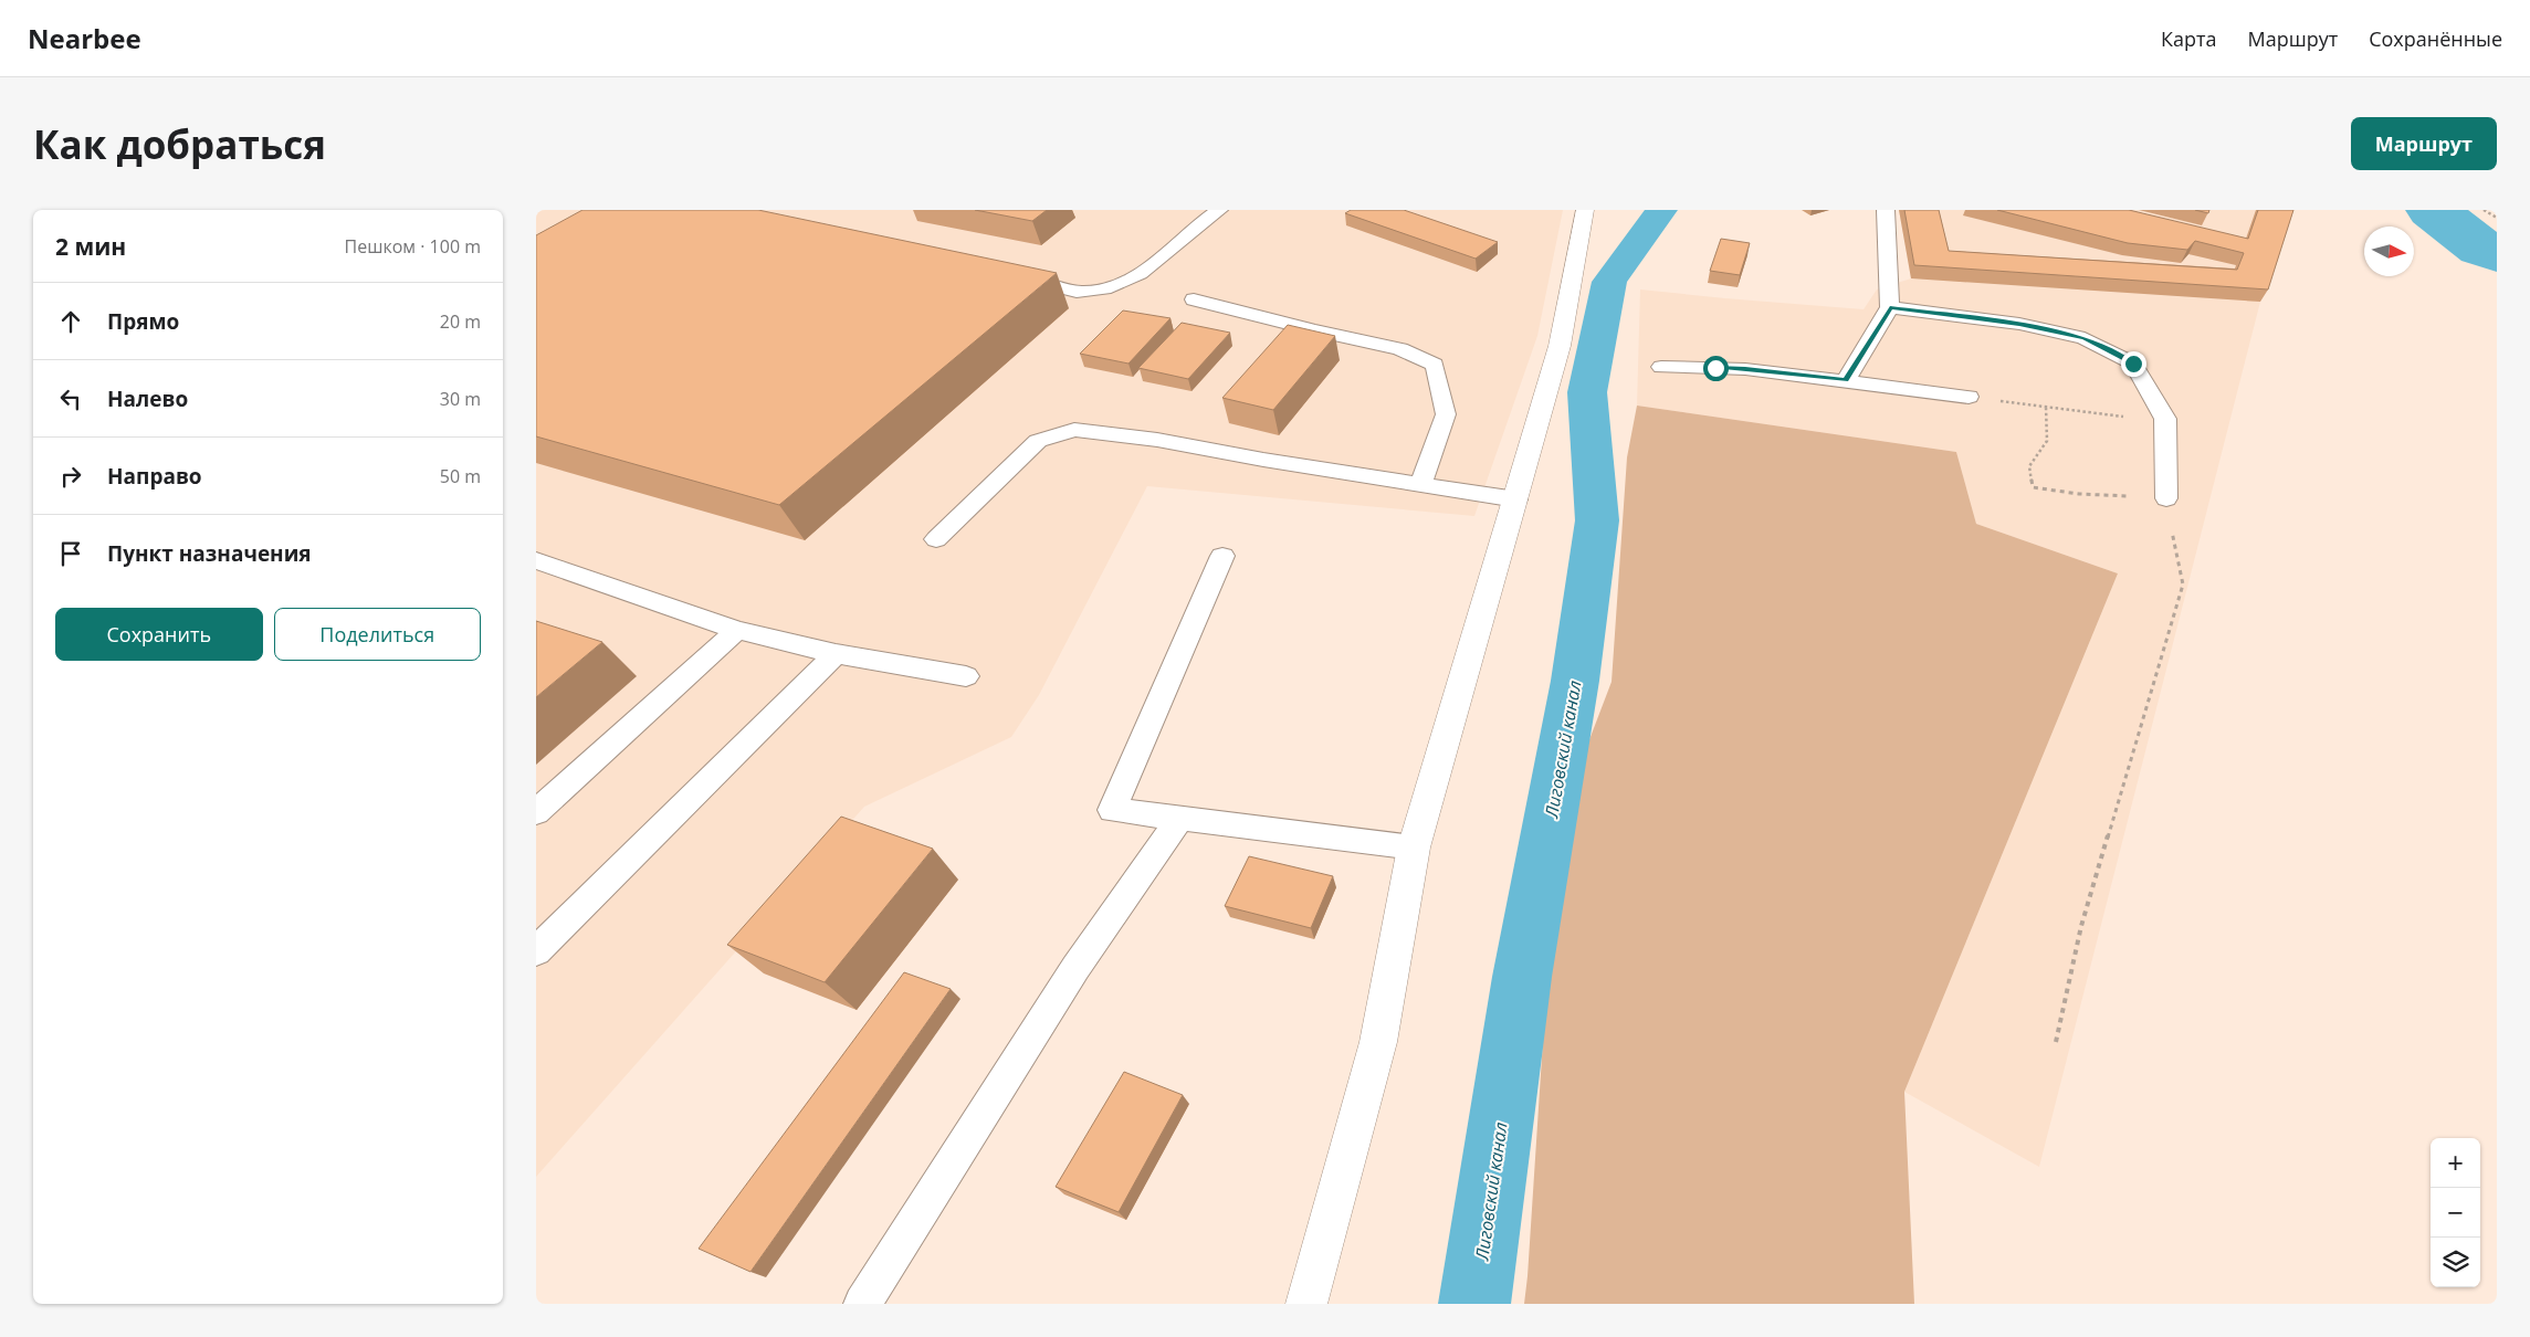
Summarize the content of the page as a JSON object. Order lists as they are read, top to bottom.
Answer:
{
  "water": ["Лиговский канал"],
  "north": "right",
  "page": {
    "header": "Nearbee",
    "nav": ["Карта", "Маршрут", "Сохранённые"],
    "buttons": [
      "Маршрут",
      ["Сохранить", "Поделиться"]
    ],
    "title": "Как добраться",
    "heading": ["2 мин", "Пешком · 100 m"],
    "list": [
      ["Прямо", "20 m"],
      ["Налево", "30 m"],
      ["Направо", "50 m"],
      "Пункт назначения"
    ],
    "map_buttons": ["+", "−"]
  }
}
